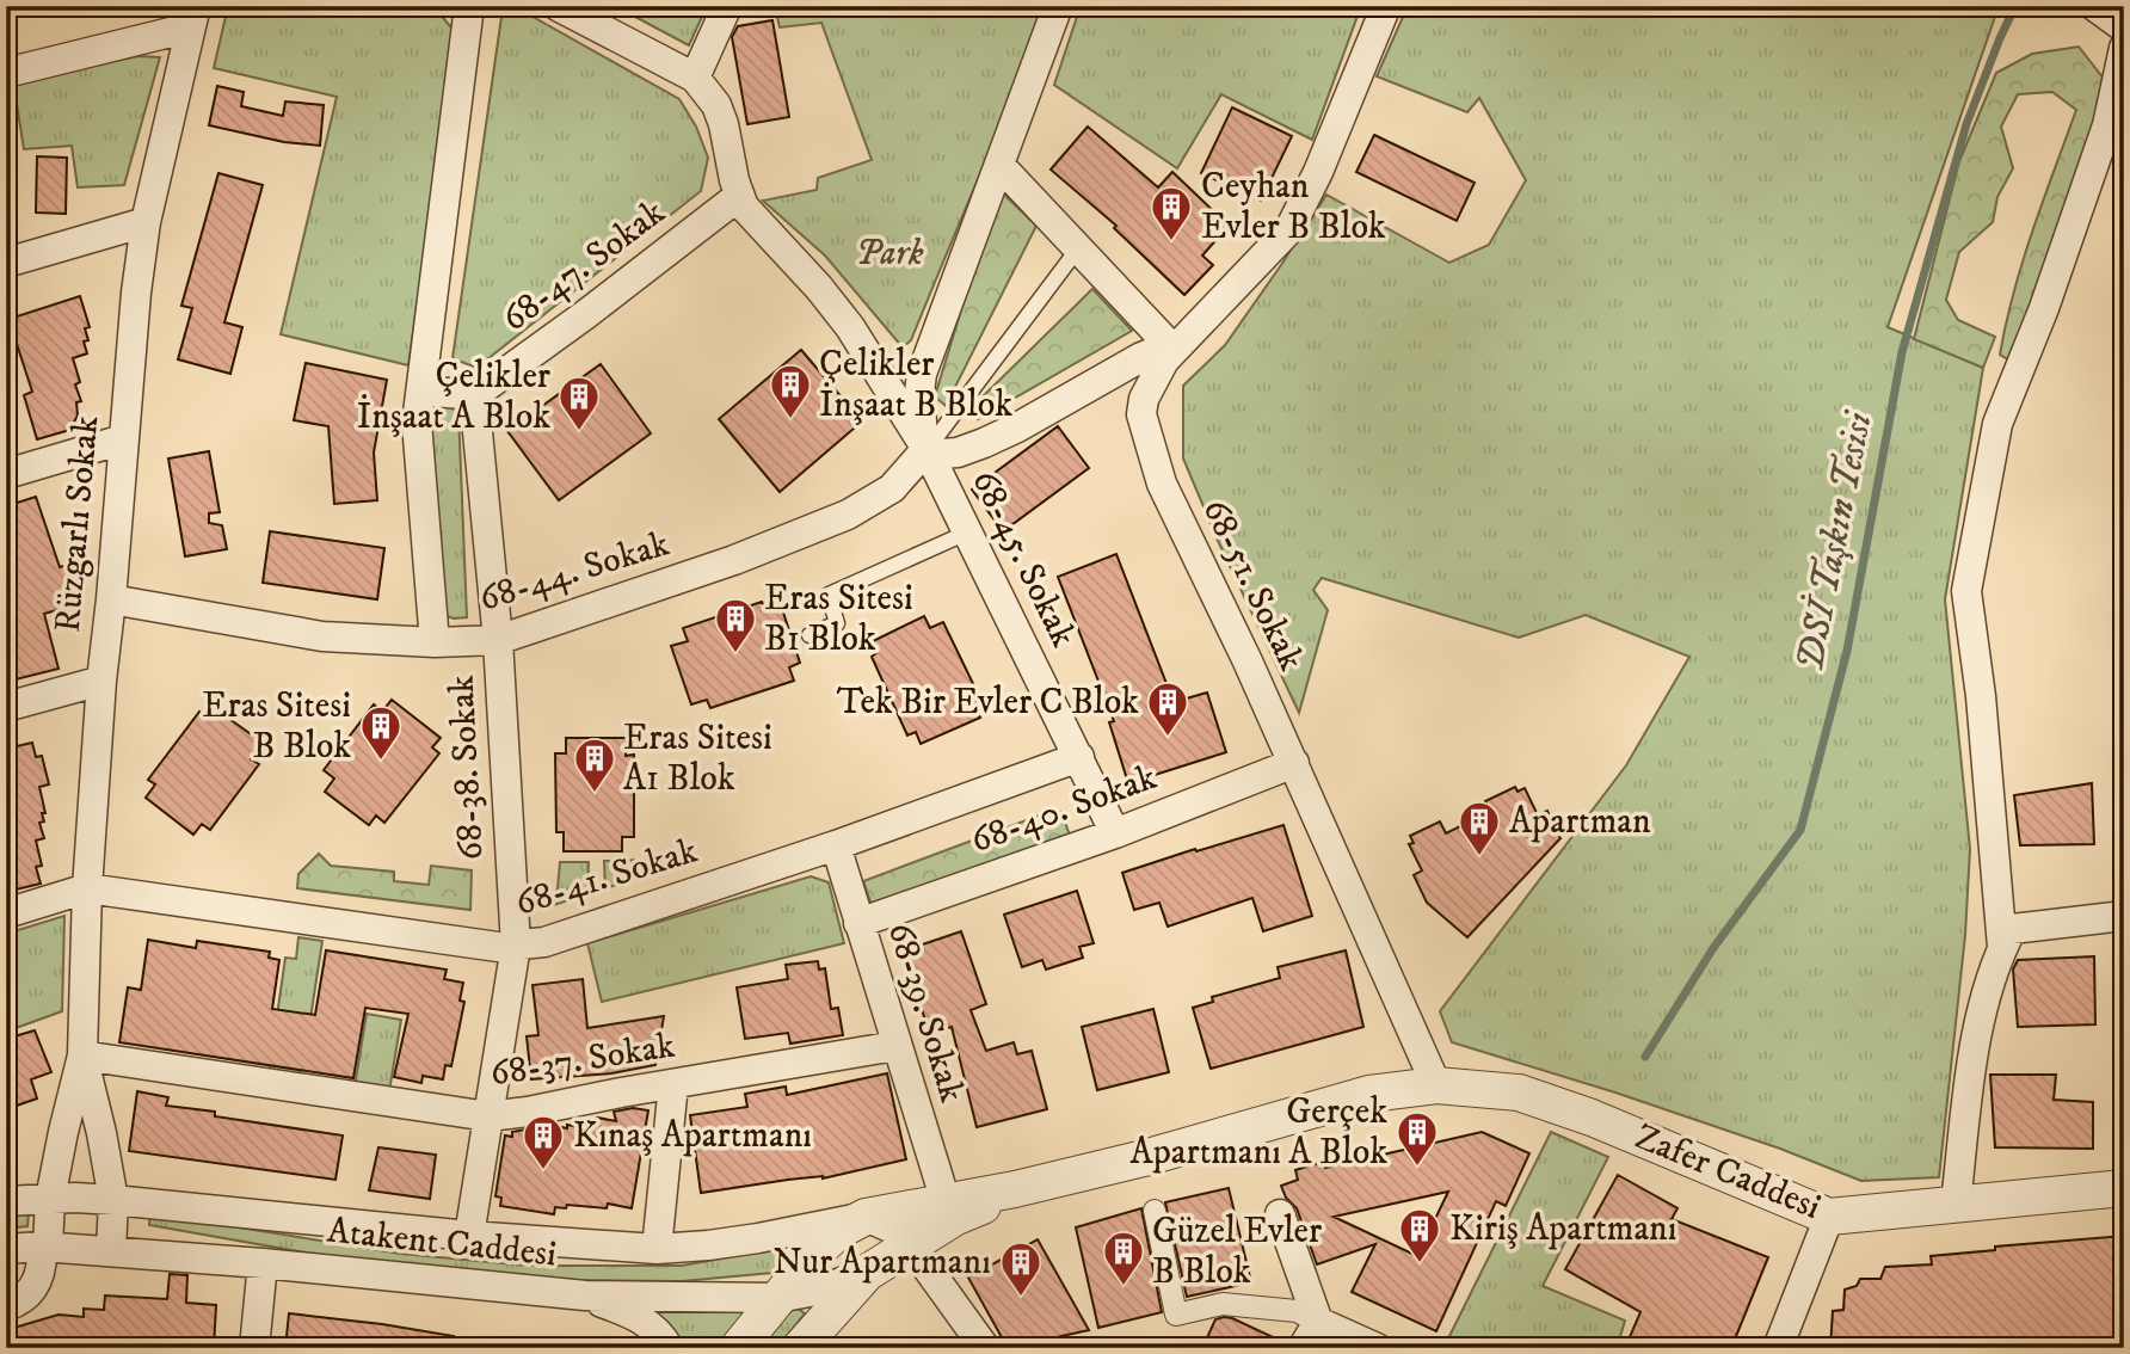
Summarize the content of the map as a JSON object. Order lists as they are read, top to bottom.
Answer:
{
  "streets": {
    "street": [
      "68-47. Sokak",
      "Rüzgarlı Sokak",
      "68-45. Sokak",
      "68-44. Sokak",
      "68-51. Sokak",
      "68-38. Sokak",
      "68-40. Sokak",
      "68-41. Sokak",
      "68-39. Sokak",
      "68-37. Sokak",
      "Zafer Caddesi",
      "Atakent Caddesi"
    ]
  },
  "crossings": [
    ["68-47. Sokak", "68-45. Sokak"],
    ["68-47. Sokak", "68-38. Sokak"],
    ["Rüzgarlı Sokak", "68-44. Sokak"],
    ["Rüzgarlı Sokak", "68-41. Sokak"],
    ["Rüzgarlı Sokak", "68-37. Sokak"],
    ["Rüzgarlı Sokak", "Atakent Caddesi"],
    ["68-45. Sokak", "68-44. Sokak"],
    ["68-45. Sokak", "68-40. Sokak"],
    ["68-45. Sokak", "68-41. Sokak"],
    ["68-44. Sokak", "68-38. Sokak"],
    ["68-51. Sokak", "68-40. Sokak"],
    ["68-51. Sokak", "Zafer Caddesi"],
    ["68-38. Sokak", "68-41. Sokak"],
    ["68-38. Sokak", "68-37. Sokak"],
    ["68-38. Sokak", "Atakent Caddesi"],
    ["68-40. Sokak", "68-39. Sokak"],
    ["68-41. Sokak", "68-39. Sokak"],
    ["68-39. Sokak", "68-37. Sokak"]
  ],
  "water": ["DSİ Taşkın Tesisi"],
  "parks": ["Park"],
  "places": {
    "building": [
      "Ceyhan Evler B Blok",
      "Çelikler İnşaat B Blok",
      "Çelikler İnşaat A Blok",
      "Eras Sitesi B1 Blok",
      "Tek Bir Evler C Blok",
      "Eras Sitesi B Blok",
      "Eras Sitesi A1 Blok",
      "Apartman",
      "Gerçek Apartmanı A Blok",
      "Kınaş Apartmanı",
      "Kiriş Apartmanı",
      "Güzel Evler B Blok",
      "Nur Apartmanı"
    ]
  }
}
